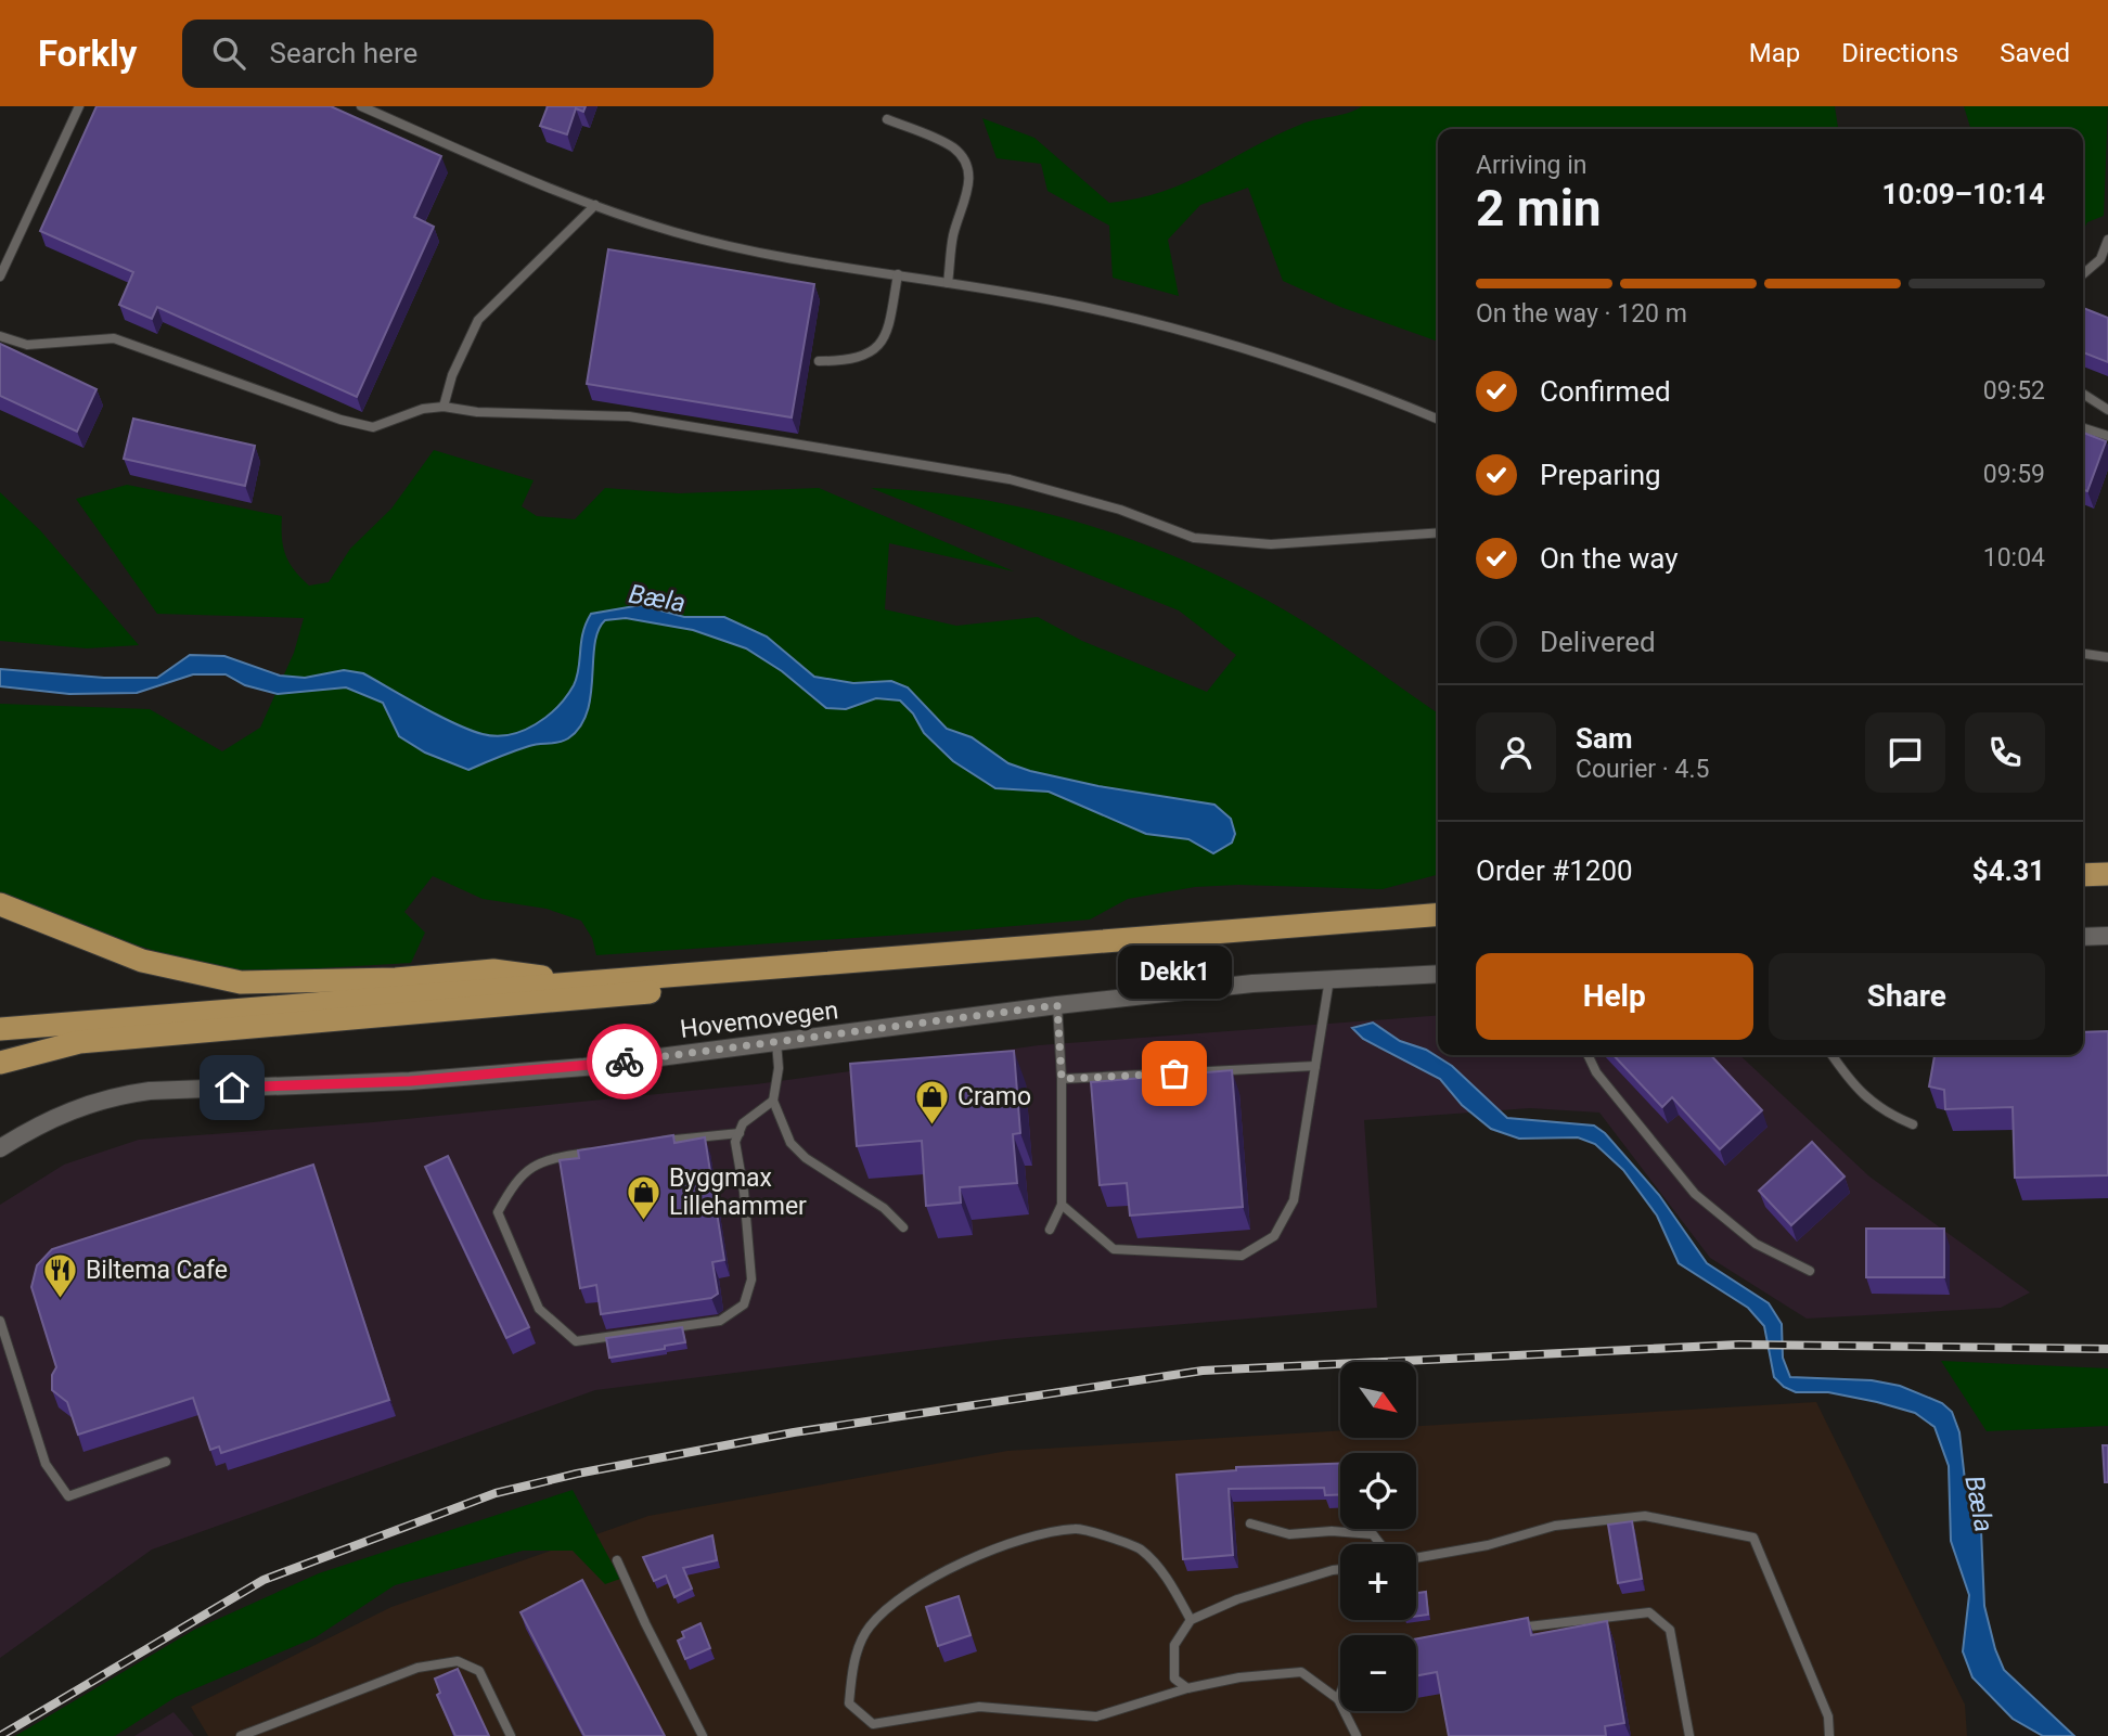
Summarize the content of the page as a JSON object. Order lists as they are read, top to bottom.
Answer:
{
  "streets": {
    "street": ["Hovemovegen"]
  },
  "water": ["Bæla"],
  "places": {
    "other": ["Dekk1"],
    "shop": ["Cramo", "Byggmax Lillehammer"],
    "restaurant": ["Biltema Cafe"]
  },
  "north": "bottom right",
  "page": {
    "header": "Forkly",
    "search": "Search here",
    "nav": ["Map", "Directions", "Saved"],
    "heading": ["2 min", "Arriving in", "10:09–10:14"],
    "panel": [
      "Sam",
      "Courier · 4.5",
      "Order #1200",
      "$4.31"
    ],
    "bar": "On the way · 120 m",
    "list": [
      ["Confirmed", "09:52"],
      ["Preparing", "09:59"],
      ["On the way", "10:04"],
      "Delivered"
    ],
    "buttons": ["Help", "Share"],
    "bubble": "Dekk1",
    "map_buttons": ["+", "−"]
  }
}
